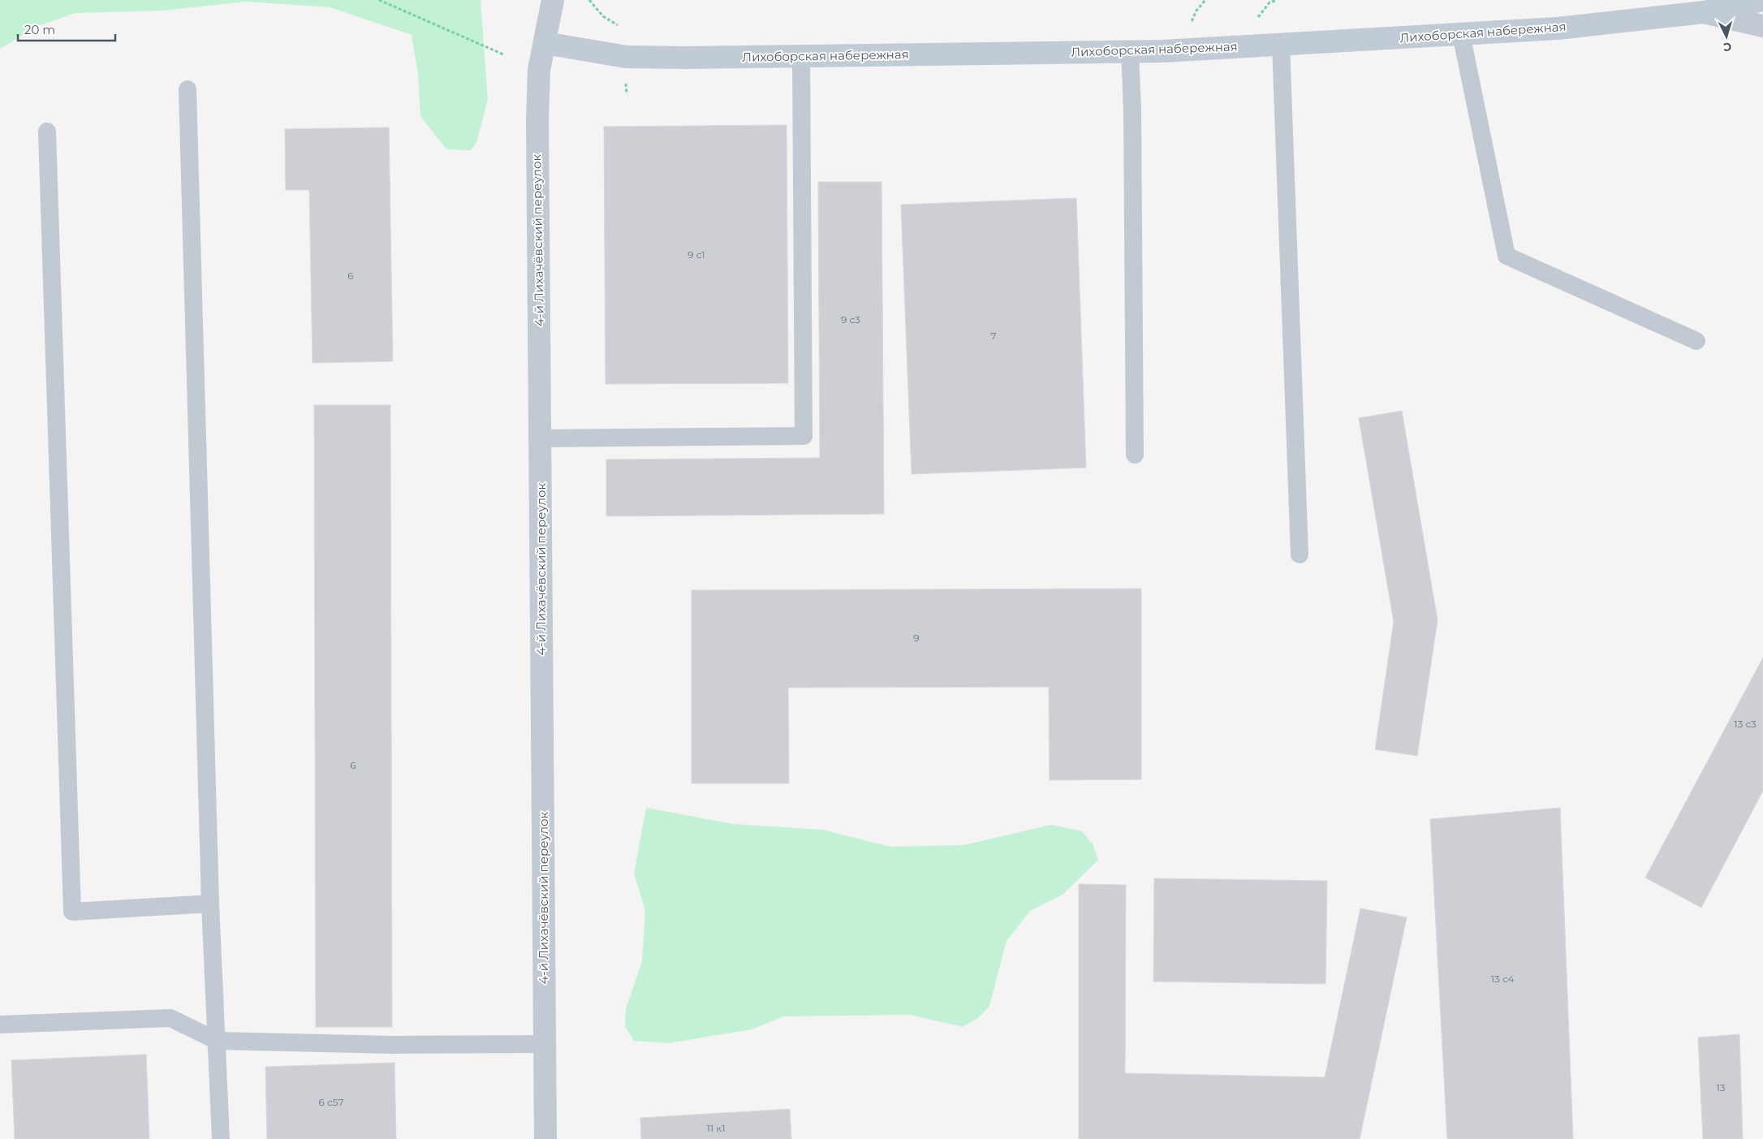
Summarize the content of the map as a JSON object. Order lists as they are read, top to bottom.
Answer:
{
  "streets": {
    "street": ["Лихоборская набережная", "4-й Лихачёвский переулок"]
  },
  "crossings": [
    ["Лихоборская набережная", "4-й Лихачёвский переулок"]
  ],
  "house_numbers": [
    "9 с1",
    "6",
    "9 с3",
    "7",
    "9",
    "13 с3",
    "6",
    "13 с4",
    "13",
    "6 с57",
    "11 к1"
  ],
  "scale_bar": "20 m",
  "north": "bottom"
}
